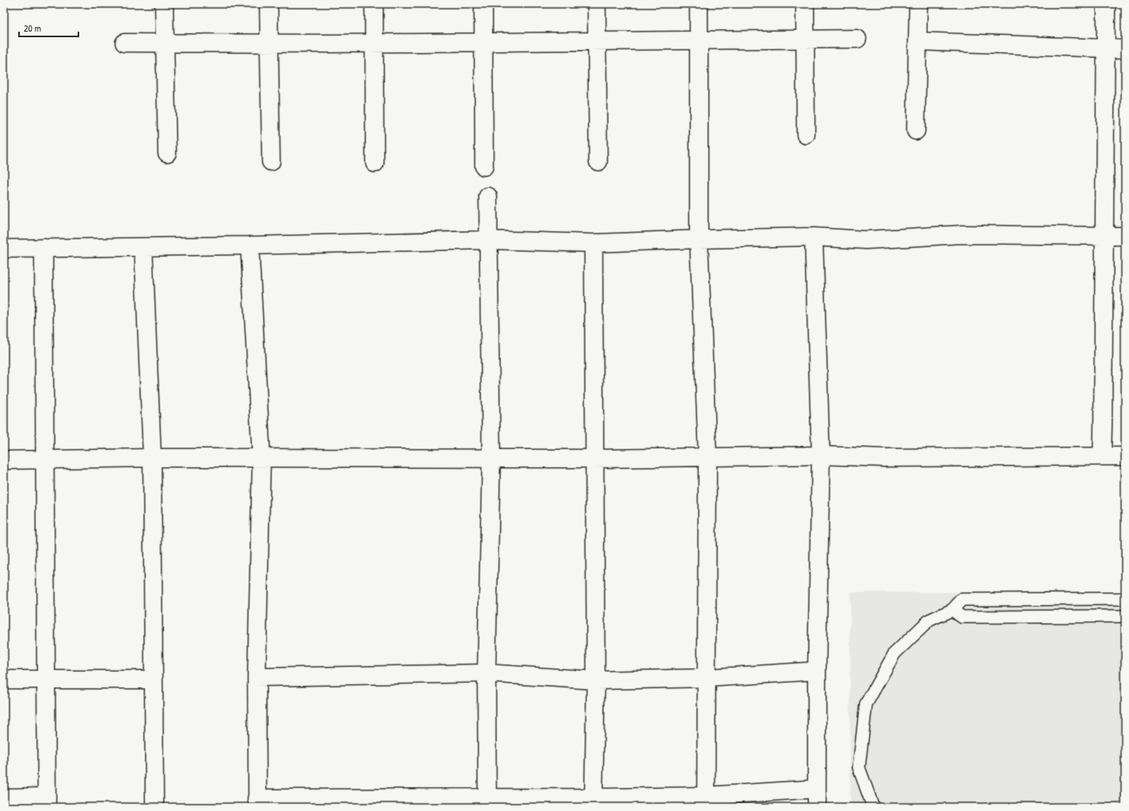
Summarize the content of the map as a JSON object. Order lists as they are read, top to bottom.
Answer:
{
  "scale_bar": "20 m"
}
